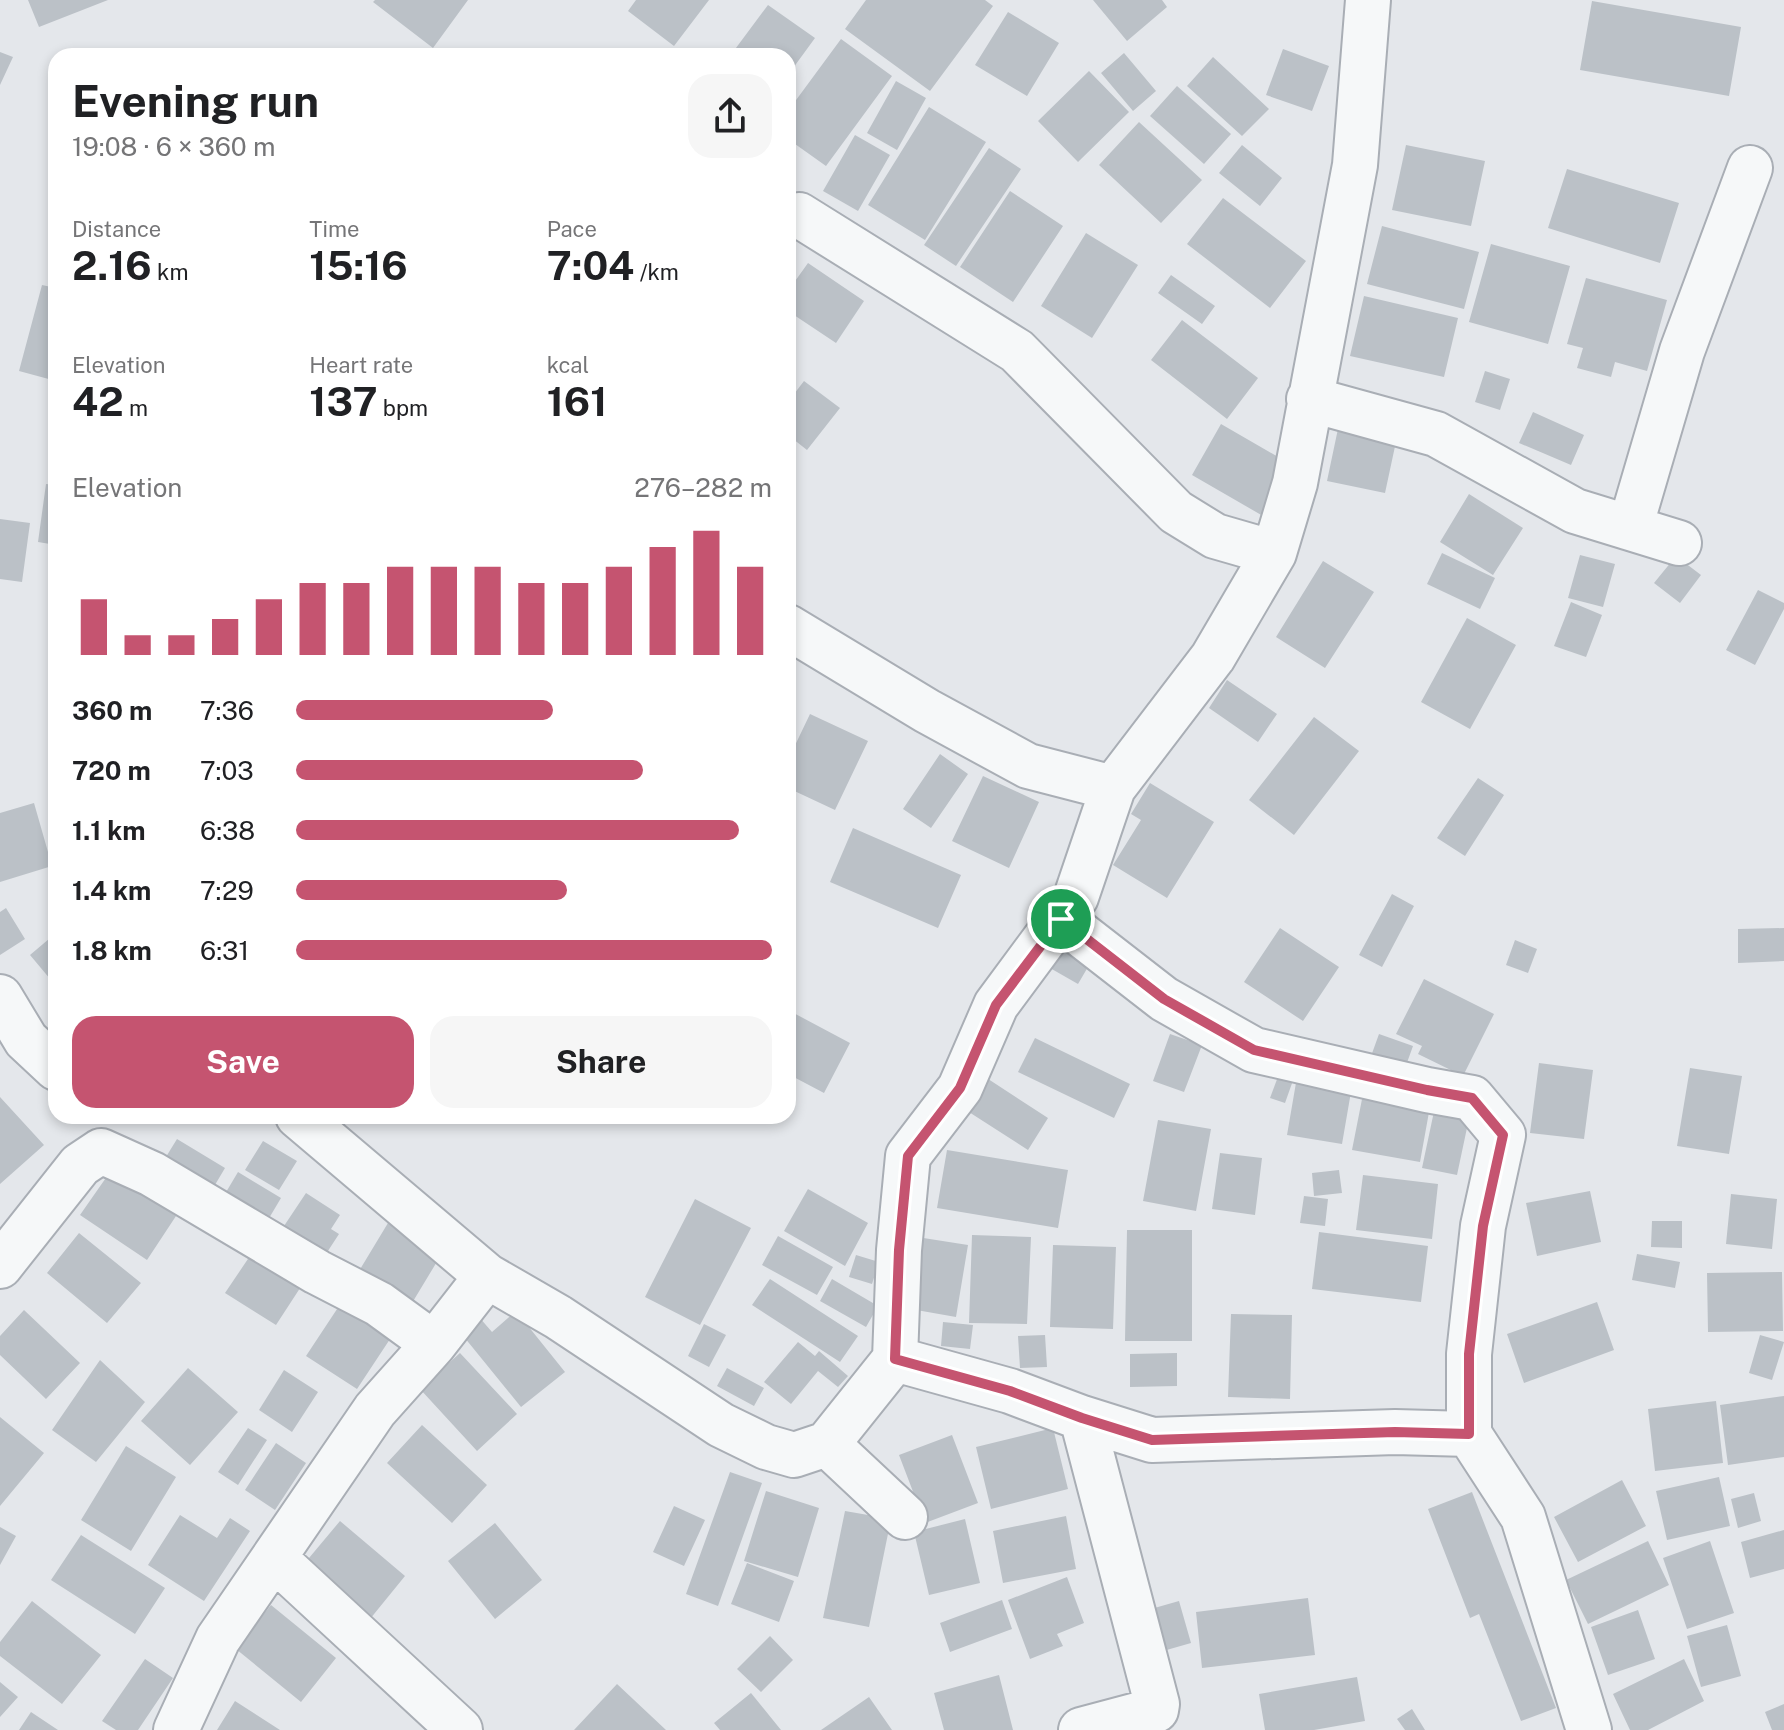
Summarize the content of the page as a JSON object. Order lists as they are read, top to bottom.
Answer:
{
  "page": {
    "heading": ["Evening run", "19:08 · 6 × 360 m"],
    "stats": [
      ["Distance", "2.16 km"],
      ["Time", "15:16"],
      ["Pace", "7:04 /km"],
      ["Elevation", "42 m"],
      ["Heart rate", "137 bpm"],
      ["kcal", "161"]
    ],
    "chart": ["Elevation", "276–282 m"],
    "list": [
      {
        "name": "360 m",
        "note": "7:36"
      },
      {
        "name": "720 m",
        "note": "7:03"
      },
      {
        "name": "1.1 km",
        "note": "6:38"
      },
      {
        "name": "1.4 km",
        "note": "7:29"
      },
      {
        "name": "1.8 km",
        "note": "6:31"
      }
    ],
    "buttons": ["Save", "Share"]
  }
}
